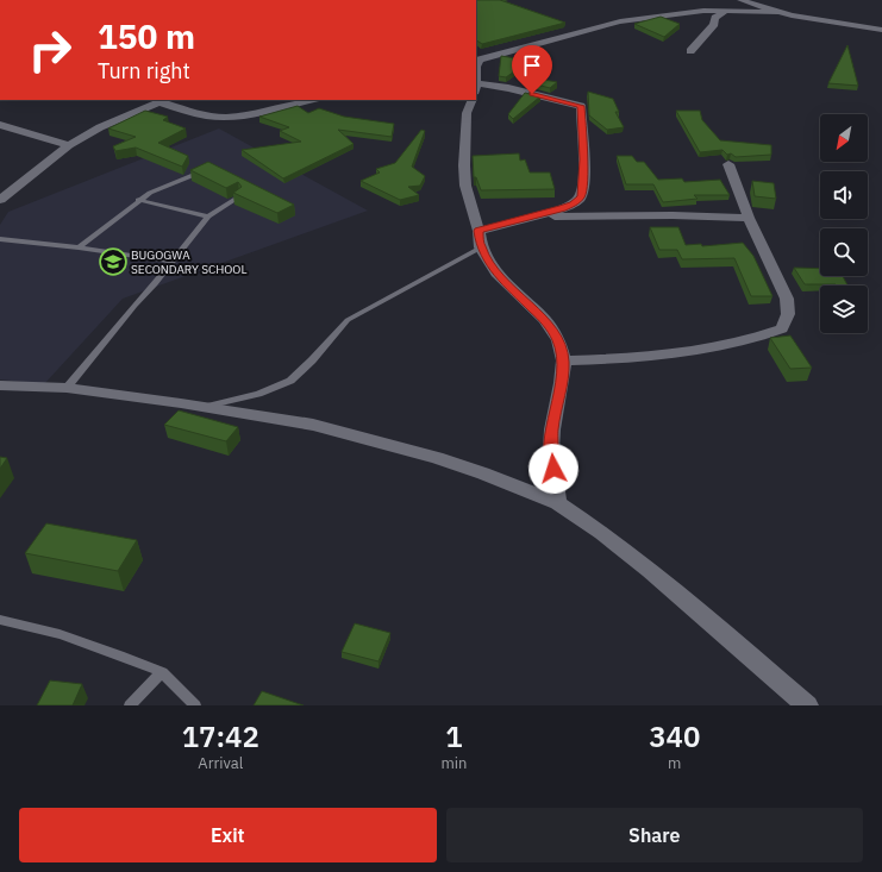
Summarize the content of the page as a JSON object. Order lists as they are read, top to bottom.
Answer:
{
  "places": {
    "school or university": ["BUGOGWA SECONDARY SCHOOL"]
  },
  "north": "bottom left",
  "page": {
    "turn": ["150 m", "Turn right"],
    "eta": [
      "17:42",
      "Arrival",
      "1",
      "min",
      "340",
      "m"
    ],
    "buttons": ["Exit", "Share"]
  }
}
